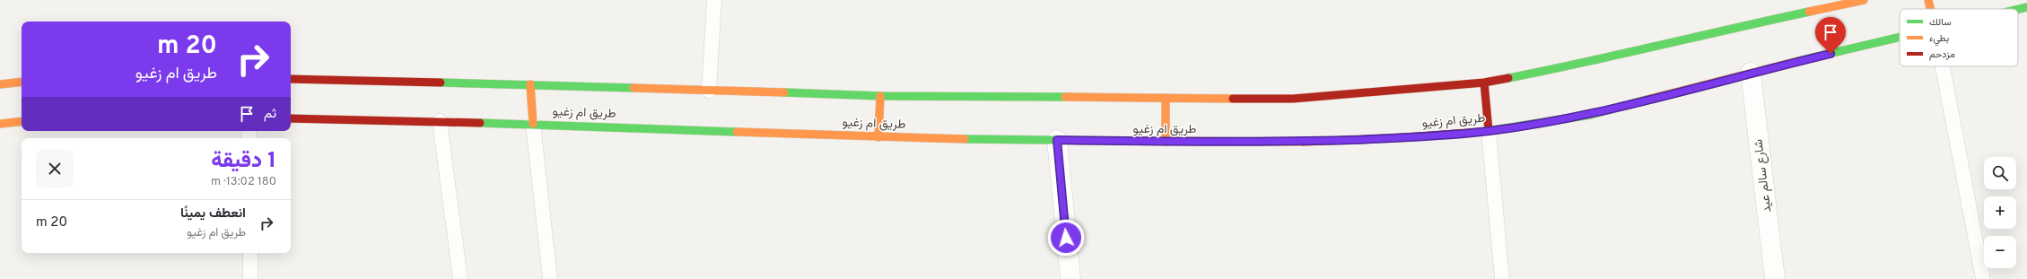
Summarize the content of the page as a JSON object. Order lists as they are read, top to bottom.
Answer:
{
  "streets": {
    "main road": ["طريق ام زغيو"],
    "street": ["شارع سالم عيد"]
  },
  "crossings": [
    ["طريق ام زغيو", "شارع سالم عيد"]
  ],
  "legend": ["سالك", "بطيء", "مزدحم"],
  "page": {
    "turn": ["20 m", "طريق ام زغيو"],
    "then": "ثم",
    "heading": ["1 دقيقة", "180 m · 13:02"],
    "map_buttons": ["+", "−"],
    "list": [
      {
        "name": "انعطف يمينًا",
        "note": "طريق ام زغيو",
        "value": "20 m"
      }
    ]
  }
}
